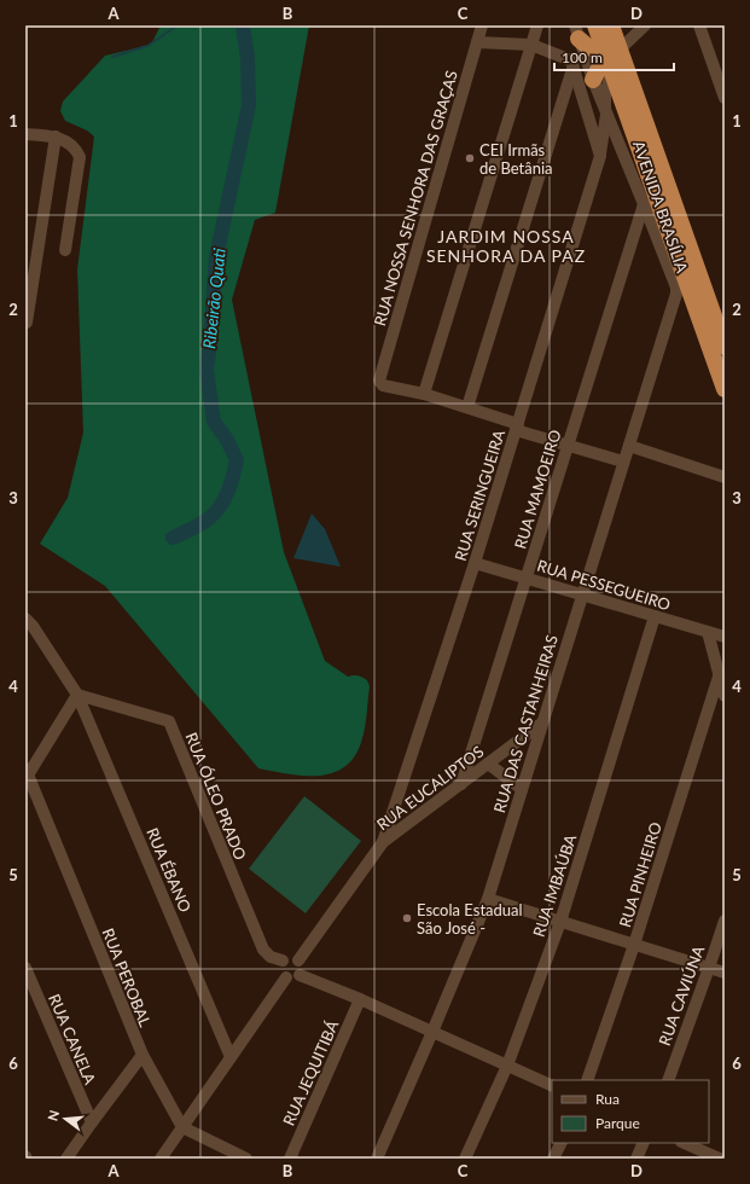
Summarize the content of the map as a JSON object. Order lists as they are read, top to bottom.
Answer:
{
  "streets": {
    "highway": ["AVENIDA BRASÍLIA"],
    "street": [
      "RUA NOSSA SENHORA DAS GRAÇAS",
      "RUA MAMOEIRO",
      "RUA SERINGUEIRA",
      "RUA PESSEGUEIRO",
      "RUA DAS CASTANHEIRAS",
      "RUA EUCALIPTOS",
      "RUA ÓLEO PRADO",
      "RUA ÉBANO",
      "RUA PINHEIRO",
      "RUA IMBAÚBA",
      "RUA PEROBAL",
      "RUA CAVIÚNA",
      "RUA CANELA",
      "RUA JEQUITIBÁ"
    ]
  },
  "crossings": [
    ["AVENIDA BRASÍLIA", "RUA MAMOEIRO"],
    ["AVENIDA BRASÍLIA", "RUA SERINGUEIRA"],
    ["AVENIDA BRASÍLIA", "RUA DAS CASTANHEIRAS"],
    ["RUA MAMOEIRO", "RUA PESSEGUEIRO"],
    ["RUA MAMOEIRO", "RUA EUCALIPTOS"],
    ["RUA SERINGUEIRA", "RUA PESSEGUEIRO"],
    ["RUA SERINGUEIRA", "RUA EUCALIPTOS"],
    ["RUA PESSEGUEIRO", "RUA DAS CASTANHEIRAS"],
    ["RUA PESSEGUEIRO", "RUA IMBAÚBA"],
    ["RUA DAS CASTANHEIRAS", "RUA EUCALIPTOS"],
    ["RUA EUCALIPTOS", "RUA ÓLEO PRADO"],
    ["RUA ÓLEO PRADO", "RUA ÉBANO"]
  ],
  "districts": ["JARDIM NOSSA SENHORA DA PAZ"],
  "water": ["Ribeirão Quati"],
  "places": ["CEI Irmãs de Betânia", "Escola Estadual São José -"],
  "legend": ["Rua", "Parque"],
  "scale_bar": "100 m",
  "north": "left",
  "grid": {
    "columns": [
      "A",
      "B",
      "C",
      "D"
    ],
    "rows": [
      "1",
      "2",
      "3",
      "4",
      "5",
      "6"
    ]
  }
}
